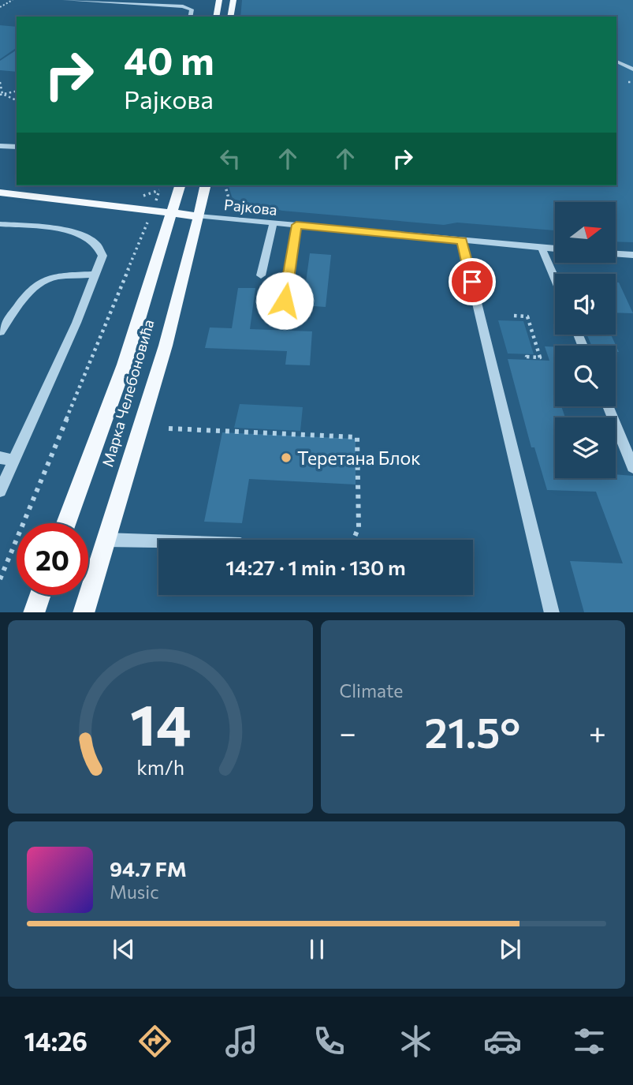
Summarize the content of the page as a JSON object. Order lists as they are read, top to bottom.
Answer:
{
  "streets": {
    "main road": ["Марка Челебоновића"],
    "street": ["Рајкова"]
  },
  "crossings": [
    ["Рајкова", "Марка Челебоновића"]
  ],
  "places": ["Теретана Блок"],
  "north": "right",
  "page": {
    "turn": ["40 m", "Рајкова"],
    "limit": "20",
    "trip": "14:27 · 1 min · 130 m",
    "tile": "Climate",
    "heat": ["−", "21.5°", "+"],
    "song": ["94.7 FM", "Music"],
    "tabs": "14:26",
    "gauge": ["14", "km/h"]
  }
}
